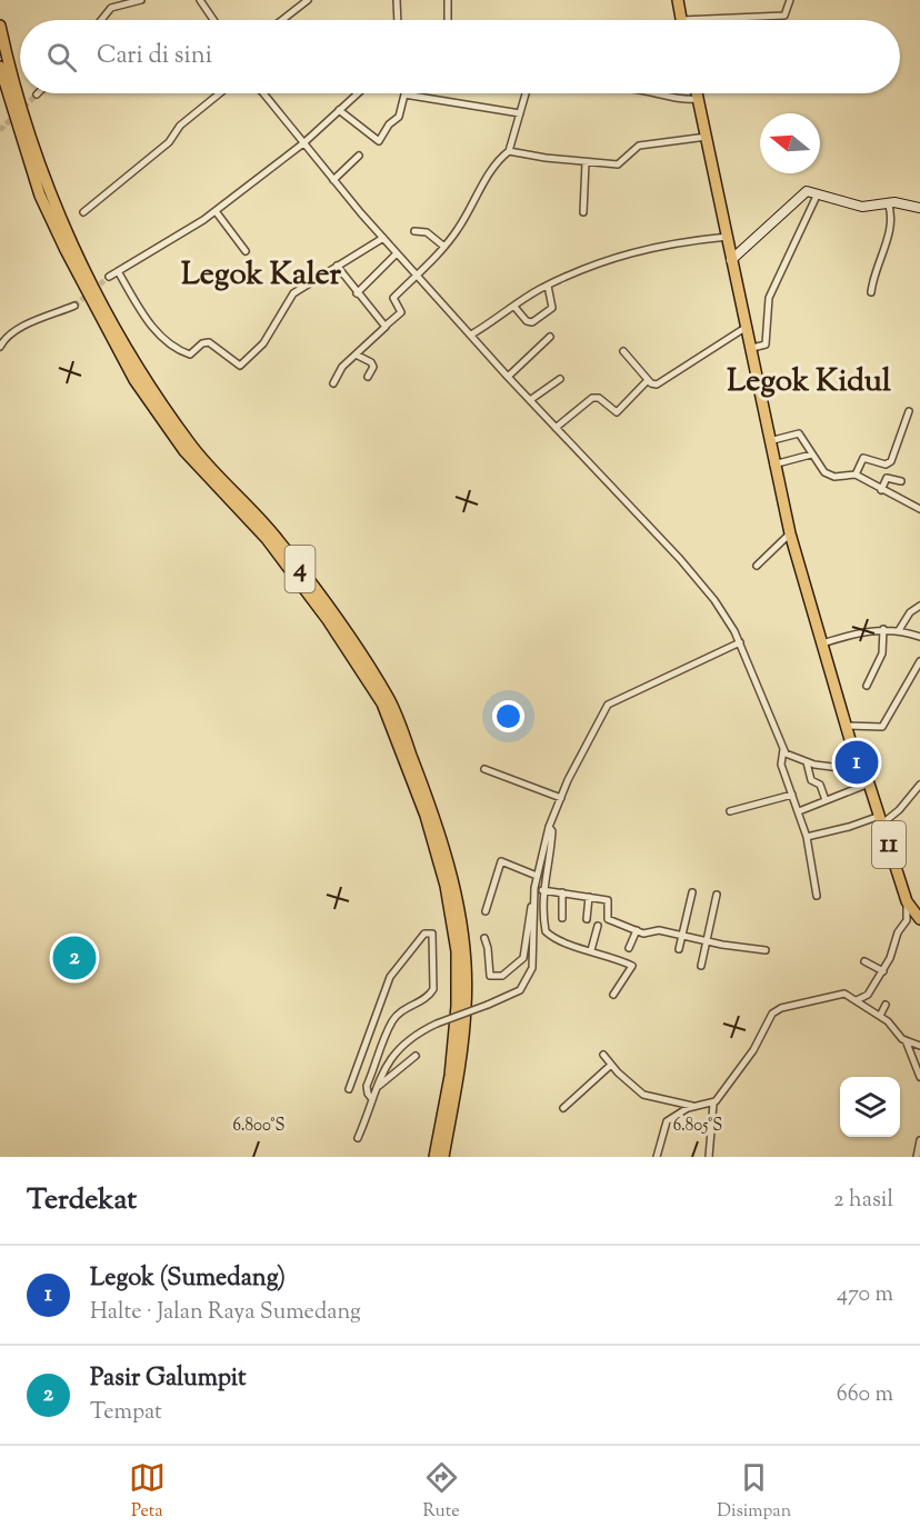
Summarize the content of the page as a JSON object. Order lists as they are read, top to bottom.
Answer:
{
  "streets": {
    "highway": ["4", "11"]
  },
  "districts": ["Legok Kaler", "Legok Kidul"],
  "north": "left",
  "page": {
    "search": "Cari di sini",
    "pins": ["1", "2"],
    "heading": ["Terdekat", "2 hasil"],
    "list": [
      {
        "mark": "1",
        "name": "Legok (Sumedang)",
        "note": "Halte · Jalan Raya Sumedang",
        "value": "470 m"
      },
      {
        "mark": "2",
        "name": "Pasir Galumpit",
        "note": "Tempat",
        "value": "660 m"
      }
    ],
    "nav": ["Peta", "Rute", "Disimpan"]
  },
  "coordinates": ["6.800°S", "6.805°S"]
}
